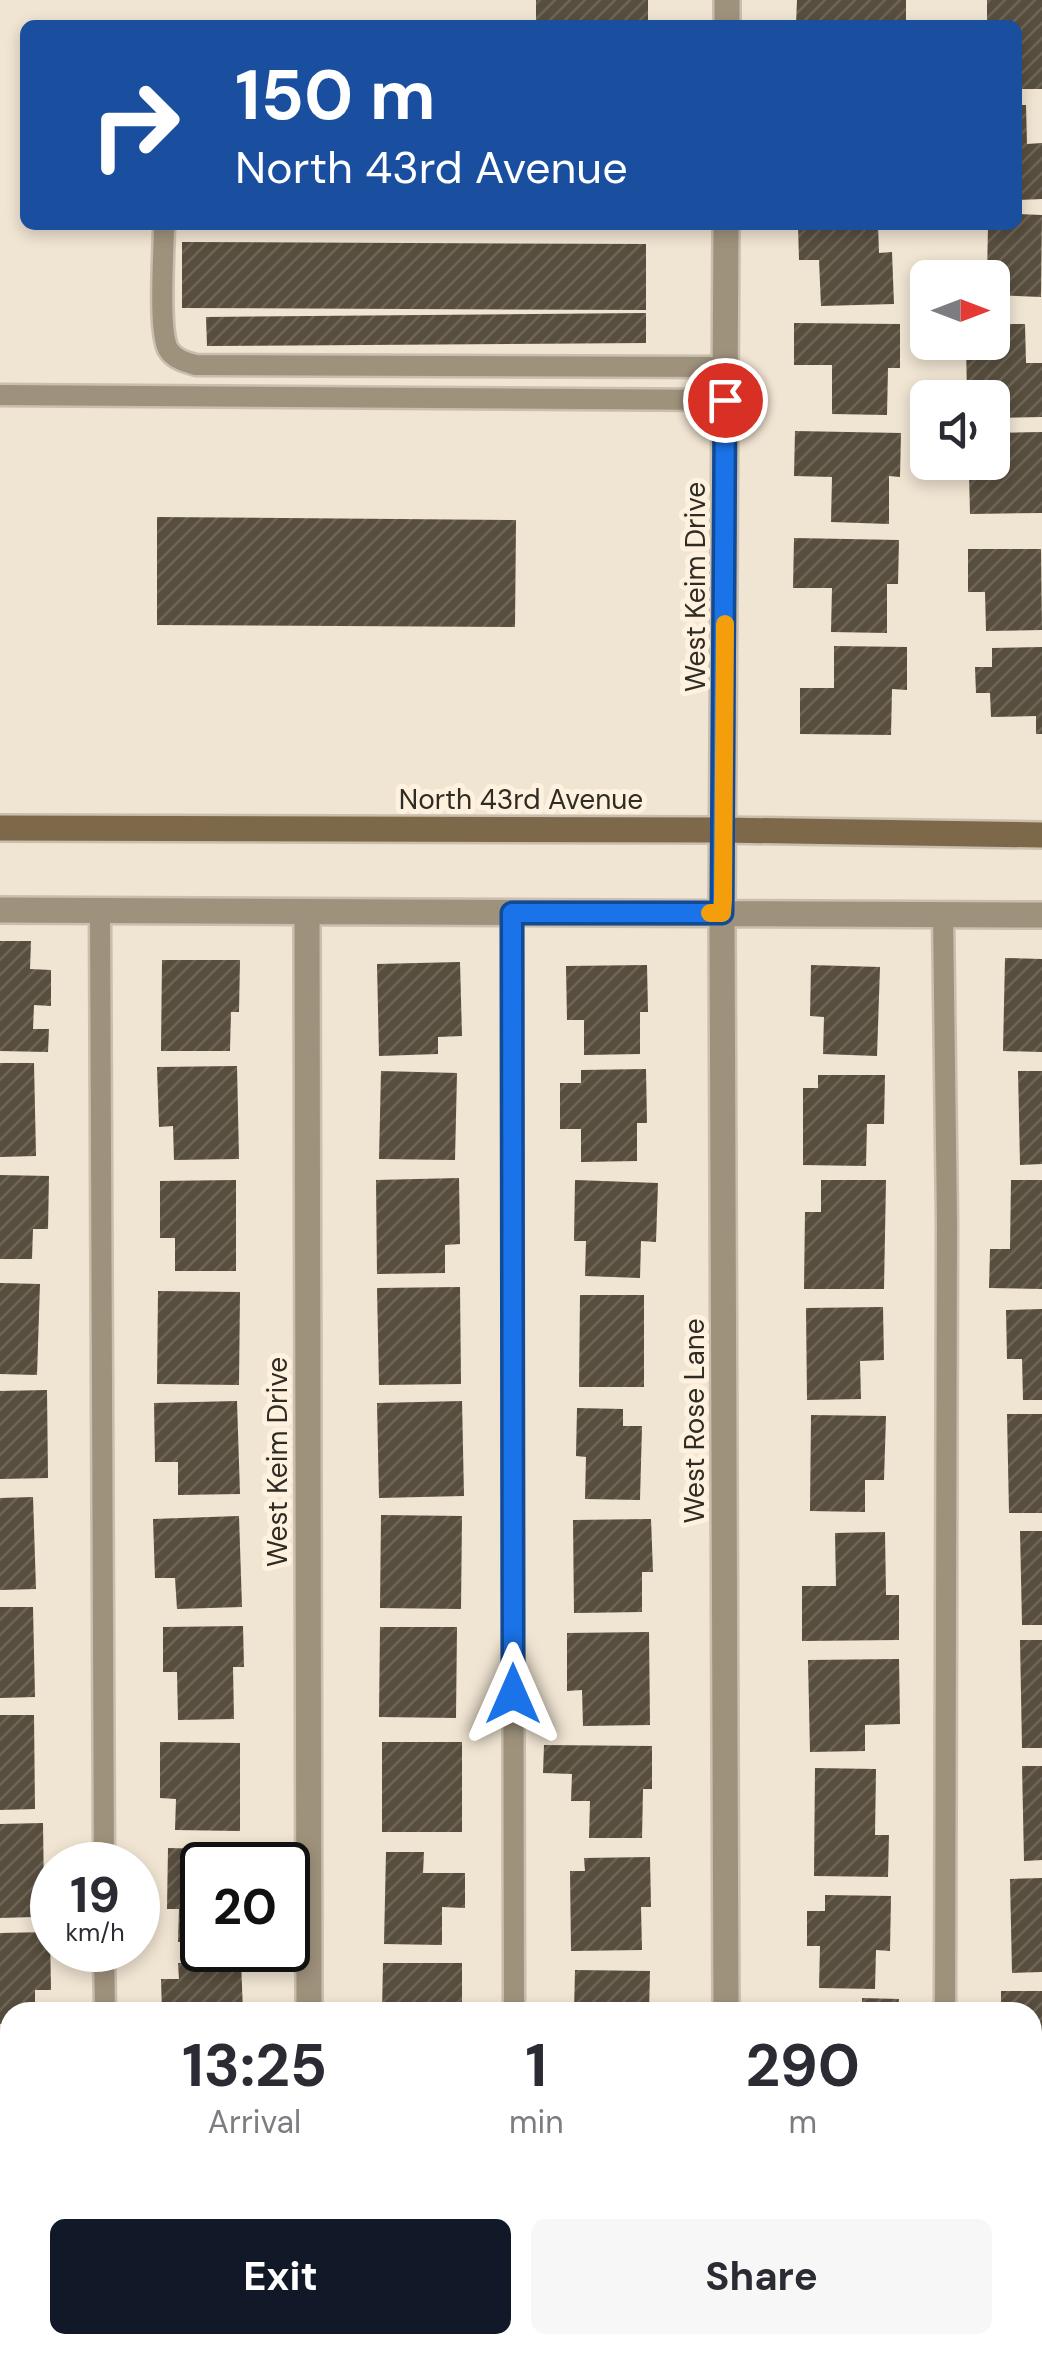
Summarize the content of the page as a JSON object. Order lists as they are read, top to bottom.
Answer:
{
  "streets": {
    "main road": ["North 43rd Avenue"],
    "street": ["West Keim Drive", "West Rose Lane"]
  },
  "crossings": [
    ["West Keim Drive", "North 43rd Avenue"],
    ["West Keim Drive", "West Rose Lane"],
    ["North 43rd Avenue", "West Rose Lane"]
  ],
  "north": "right",
  "page": {
    "turn": ["150 m", "North 43rd Avenue"],
    "speed": "19 km/h",
    "limit": "20",
    "eta": [
      "13:25",
      "Arrival",
      "1",
      "min",
      "290",
      "m"
    ],
    "buttons": ["Exit", "Share"]
  }
}
